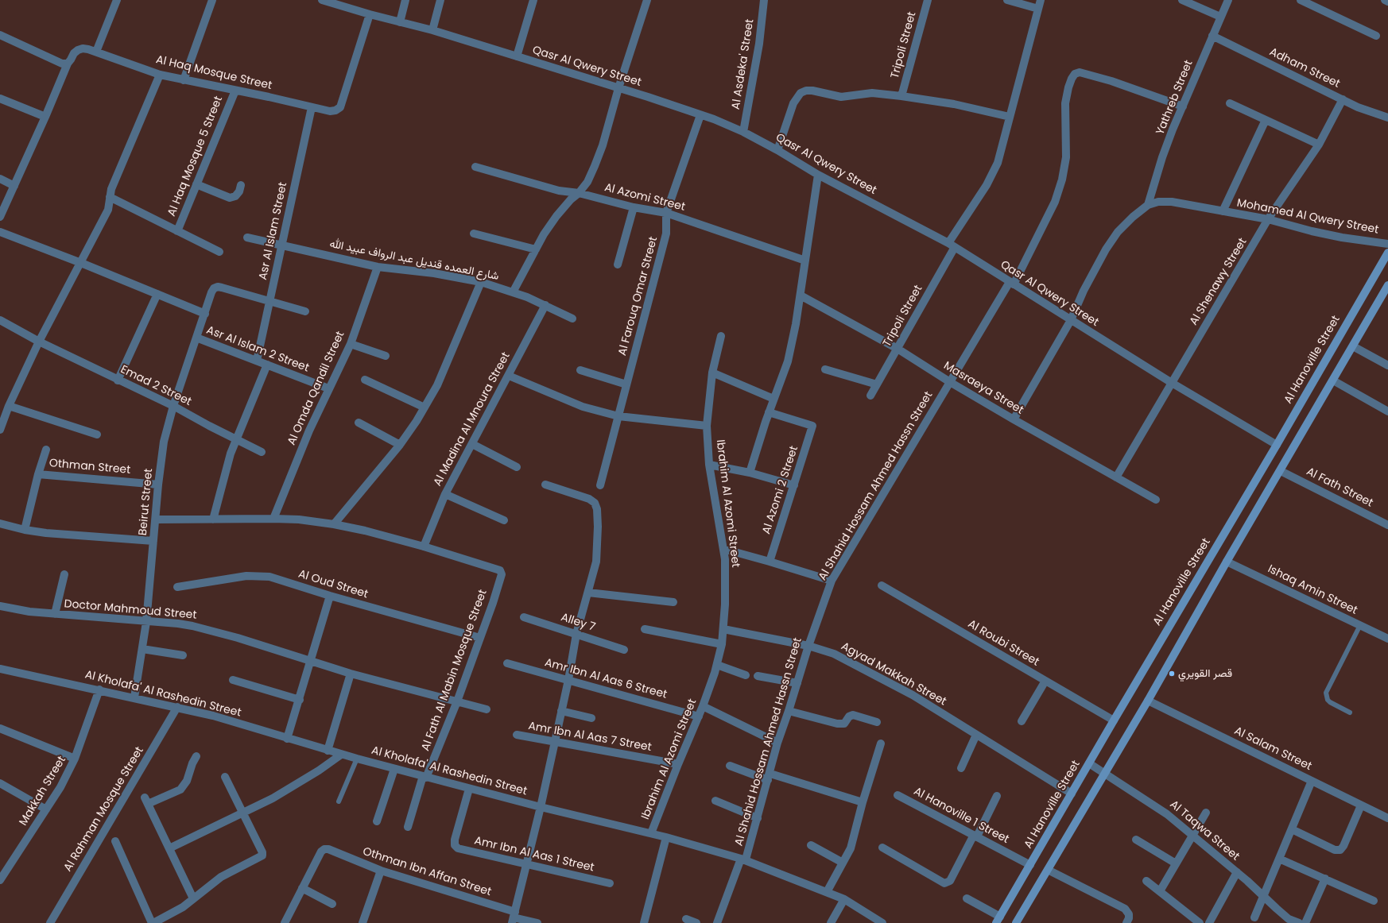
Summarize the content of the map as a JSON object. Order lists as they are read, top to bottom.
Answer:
{
  "streets": {
    "street": [
      "Tripoli Street",
      "Al Asdeka' Street",
      "Qasr Al Qwery Street",
      "Adham Street",
      "Al Haq Mosque Street",
      "Yathreb Street",
      "Al Haq Mosque 5 Street",
      "Al Azomi Street",
      "Mohamed Al Qwery Street",
      "Asr Al Islam Street",
      "شارع العمده قنديل عبد الرواف عبيد الله",
      "Al Shenawy Street",
      "Al Farouq Omar Street",
      "Asr Al Islam 2 Street",
      "Al Hanoville Street",
      "Emad 2 Street",
      "Al Omda Qandil Street",
      "Masraeya Street",
      "Al Madina Al Mnoura Street",
      "Othman Street",
      "Al Shahid Hossam Ahmed Hassn Street",
      "Al Fath Street",
      "Al Azomi 2 Street",
      "Beirut Street",
      "Ibrahim Al Azomi Street",
      "Al Oud Street",
      "Ishaq Amin Street",
      "Doctor Mahmoud Street",
      "Alley 7",
      "Al Roubi Street",
      "Al Fath Al Mabin Mosque Street",
      "Agyad Makkah Street",
      "Amr Ibn Al Aas 6 Street",
      "Al Kholafa' Al Rashedin Street",
      "Amr Ibn Al Aas 7 Street",
      "Al Salam Street",
      "Makkah Street",
      "Al Rahman Mosque Street",
      "Al Hanoville 1 Street",
      "Al Taqwa Street",
      "Amr Ibn Al Aas 1 Street",
      "Othman Ibn Affan Street"
    ]
  },
  "crossings": [
    ["Tripoli Street", "Qasr Al Qwery Street"],
    ["Tripoli Street", "Masraeya Street"],
    ["Al Asdeka' Street", "Qasr Al Qwery Street"],
    ["Qasr Al Qwery Street", "Al Haq Mosque Street"],
    ["Qasr Al Qwery Street", "Mohamed Al Qwery Street"],
    ["Qasr Al Qwery Street", "Al Shenawy Street"],
    ["Qasr Al Qwery Street", "Al Farouq Omar Street"],
    ["Qasr Al Qwery Street", "Al Hanoville Street"],
    ["Qasr Al Qwery Street", "Al Shahid Hossam Ahmed Hassn Street"],
    ["Adham Street", "Yathreb Street"],
    ["Adham Street", "Al Shenawy Street"],
    ["Al Haq Mosque Street", "Al Haq Mosque 5 Street"],
    ["Al Haq Mosque Street", "Asr Al Islam Street"],
    ["Yathreb Street", "Mohamed Al Qwery Street"],
    ["Yathreb Street", "Al Shahid Hossam Ahmed Hassn Street"],
    ["Al Azomi Street", "Al Farouq Omar Street"],
    ["Mohamed Al Qwery Street", "Al Shenawy Street"],
    ["Mohamed Al Qwery Street", "Masraeya Street"],
    ["Asr Al Islam Street", "شارع العمده قنديل عبد الرواف عبيد الله"],
    ["Asr Al Islam Street", "Asr Al Islam 2 Street"],
    ["Asr Al Islam Street", "Beirut Street"],
    ["شارع العمده قنديل عبد الرواف عبيد الله", "Al Omda Qandil Street"],
    ["شارع العمده قنديل عبد الرواف عبيد الله", "Al Madina Al Mnoura Street"],
    ["Al Shenawy Street", "Masraeya Street"],
    ["Asr Al Islam 2 Street", "Al Omda Qandil Street"],
    ["Asr Al Islam 2 Street", "Beirut Street"],
    ["Al Hanoville Street", "Al Roubi Street"],
    ["Al Hanoville Street", "Agyad Makkah Street"],
    ["Al Hanoville Street", "Al Hanoville 1 Street"],
    ["Al Hanoville Street", "Al Taqwa Street"],
    ["Emad 2 Street", "Beirut Street"],
    ["Masraeya Street", "Al Shahid Hossam Ahmed Hassn Street"],
    ["Al Madina Al Mnoura Street", "Al Fath Al Mabin Mosque Street"],
    ["Othman Street", "Beirut Street"],
    ["Al Shahid Hossam Ahmed Hassn Street", "Agyad Makkah Street"],
    ["Al Shahid Hossam Ahmed Hassn Street", "Al Kholafa' Al Rashedin Street"],
    ["Beirut Street", "Doctor Mahmoud Street"],
    ["Beirut Street", "Al Kholafa' Al Rashedin Street"],
    ["Ibrahim Al Azomi Street", "Agyad Makkah Street"],
    ["Ibrahim Al Azomi Street", "Amr Ibn Al Aas 6 Street"],
    ["Ibrahim Al Azomi Street", "Al Kholafa' Al Rashedin Street"],
    ["Ibrahim Al Azomi Street", "Amr Ibn Al Aas 7 Street"],
    ["Al Oud Street", "Al Fath Al Mabin Mosque Street"],
    ["Doctor Mahmoud Street", "Al Fath Al Mabin Mosque Street"],
    ["Al Fath Al Mabin Mosque Street", "Al Kholafa' Al Rashedin Street"],
    ["Al Kholafa' Al Rashedin Street", "Makkah Street"],
    ["Al Kholafa' Al Rashedin Street", "Al Rahman Mosque Street"],
    ["Al Kholafa' Al Rashedin Street", "Amr Ibn Al Aas 1 Street"]
  ],
  "places": ["قصر القويري"]
}
